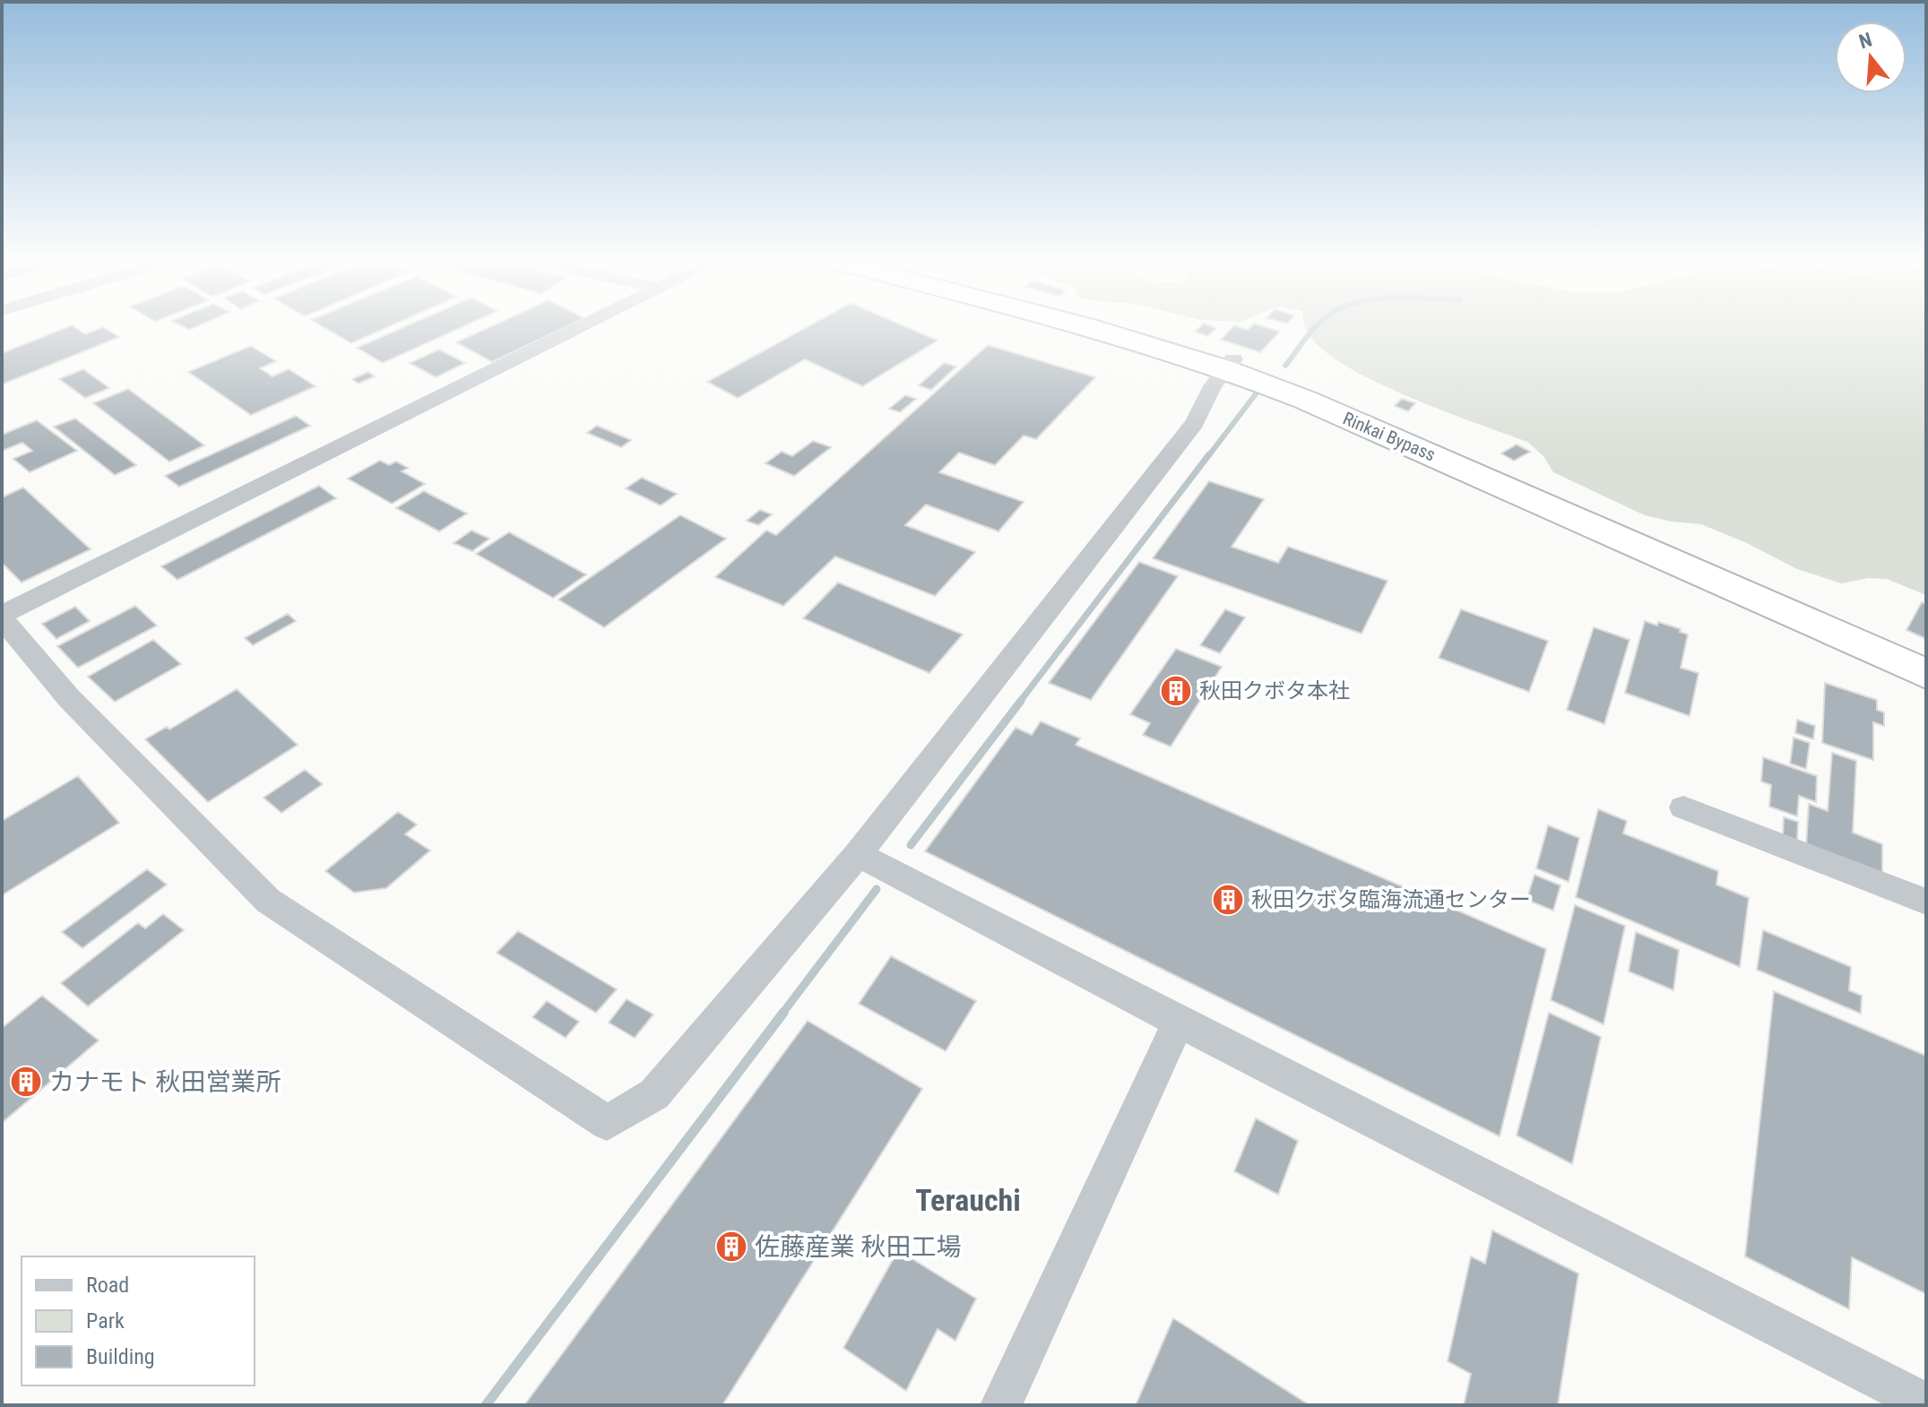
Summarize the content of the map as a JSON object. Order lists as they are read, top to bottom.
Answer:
{
  "streets": {
    "highway": ["Rinkai Bypass"]
  },
  "districts": ["Terauchi"],
  "places": {
    "building": [
      "秋田クボタ本社",
      "秋田クボタ臨海流通センター",
      "カナモト 秋田営業所",
      "佐藤産業 秋田工場"
    ]
  },
  "legend": ["Road", "Park", "Building"],
  "north": "top"
}
